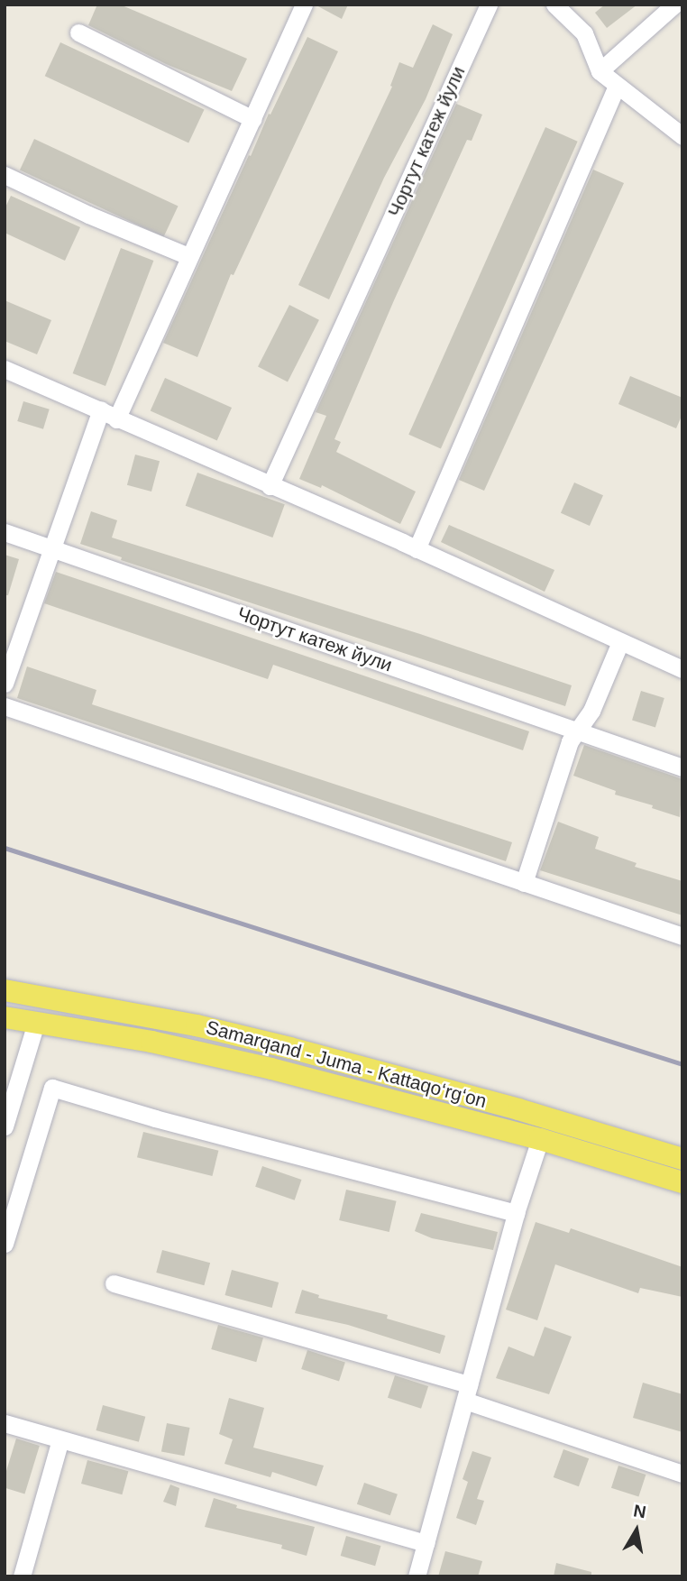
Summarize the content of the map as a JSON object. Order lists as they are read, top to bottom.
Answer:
{
  "streets": {
    "main road": ["Samarqand - Juma - Kattaqo‘rg‘on"],
    "street": ["Чортут катеж йули"]
  },
  "north": "top"
}
